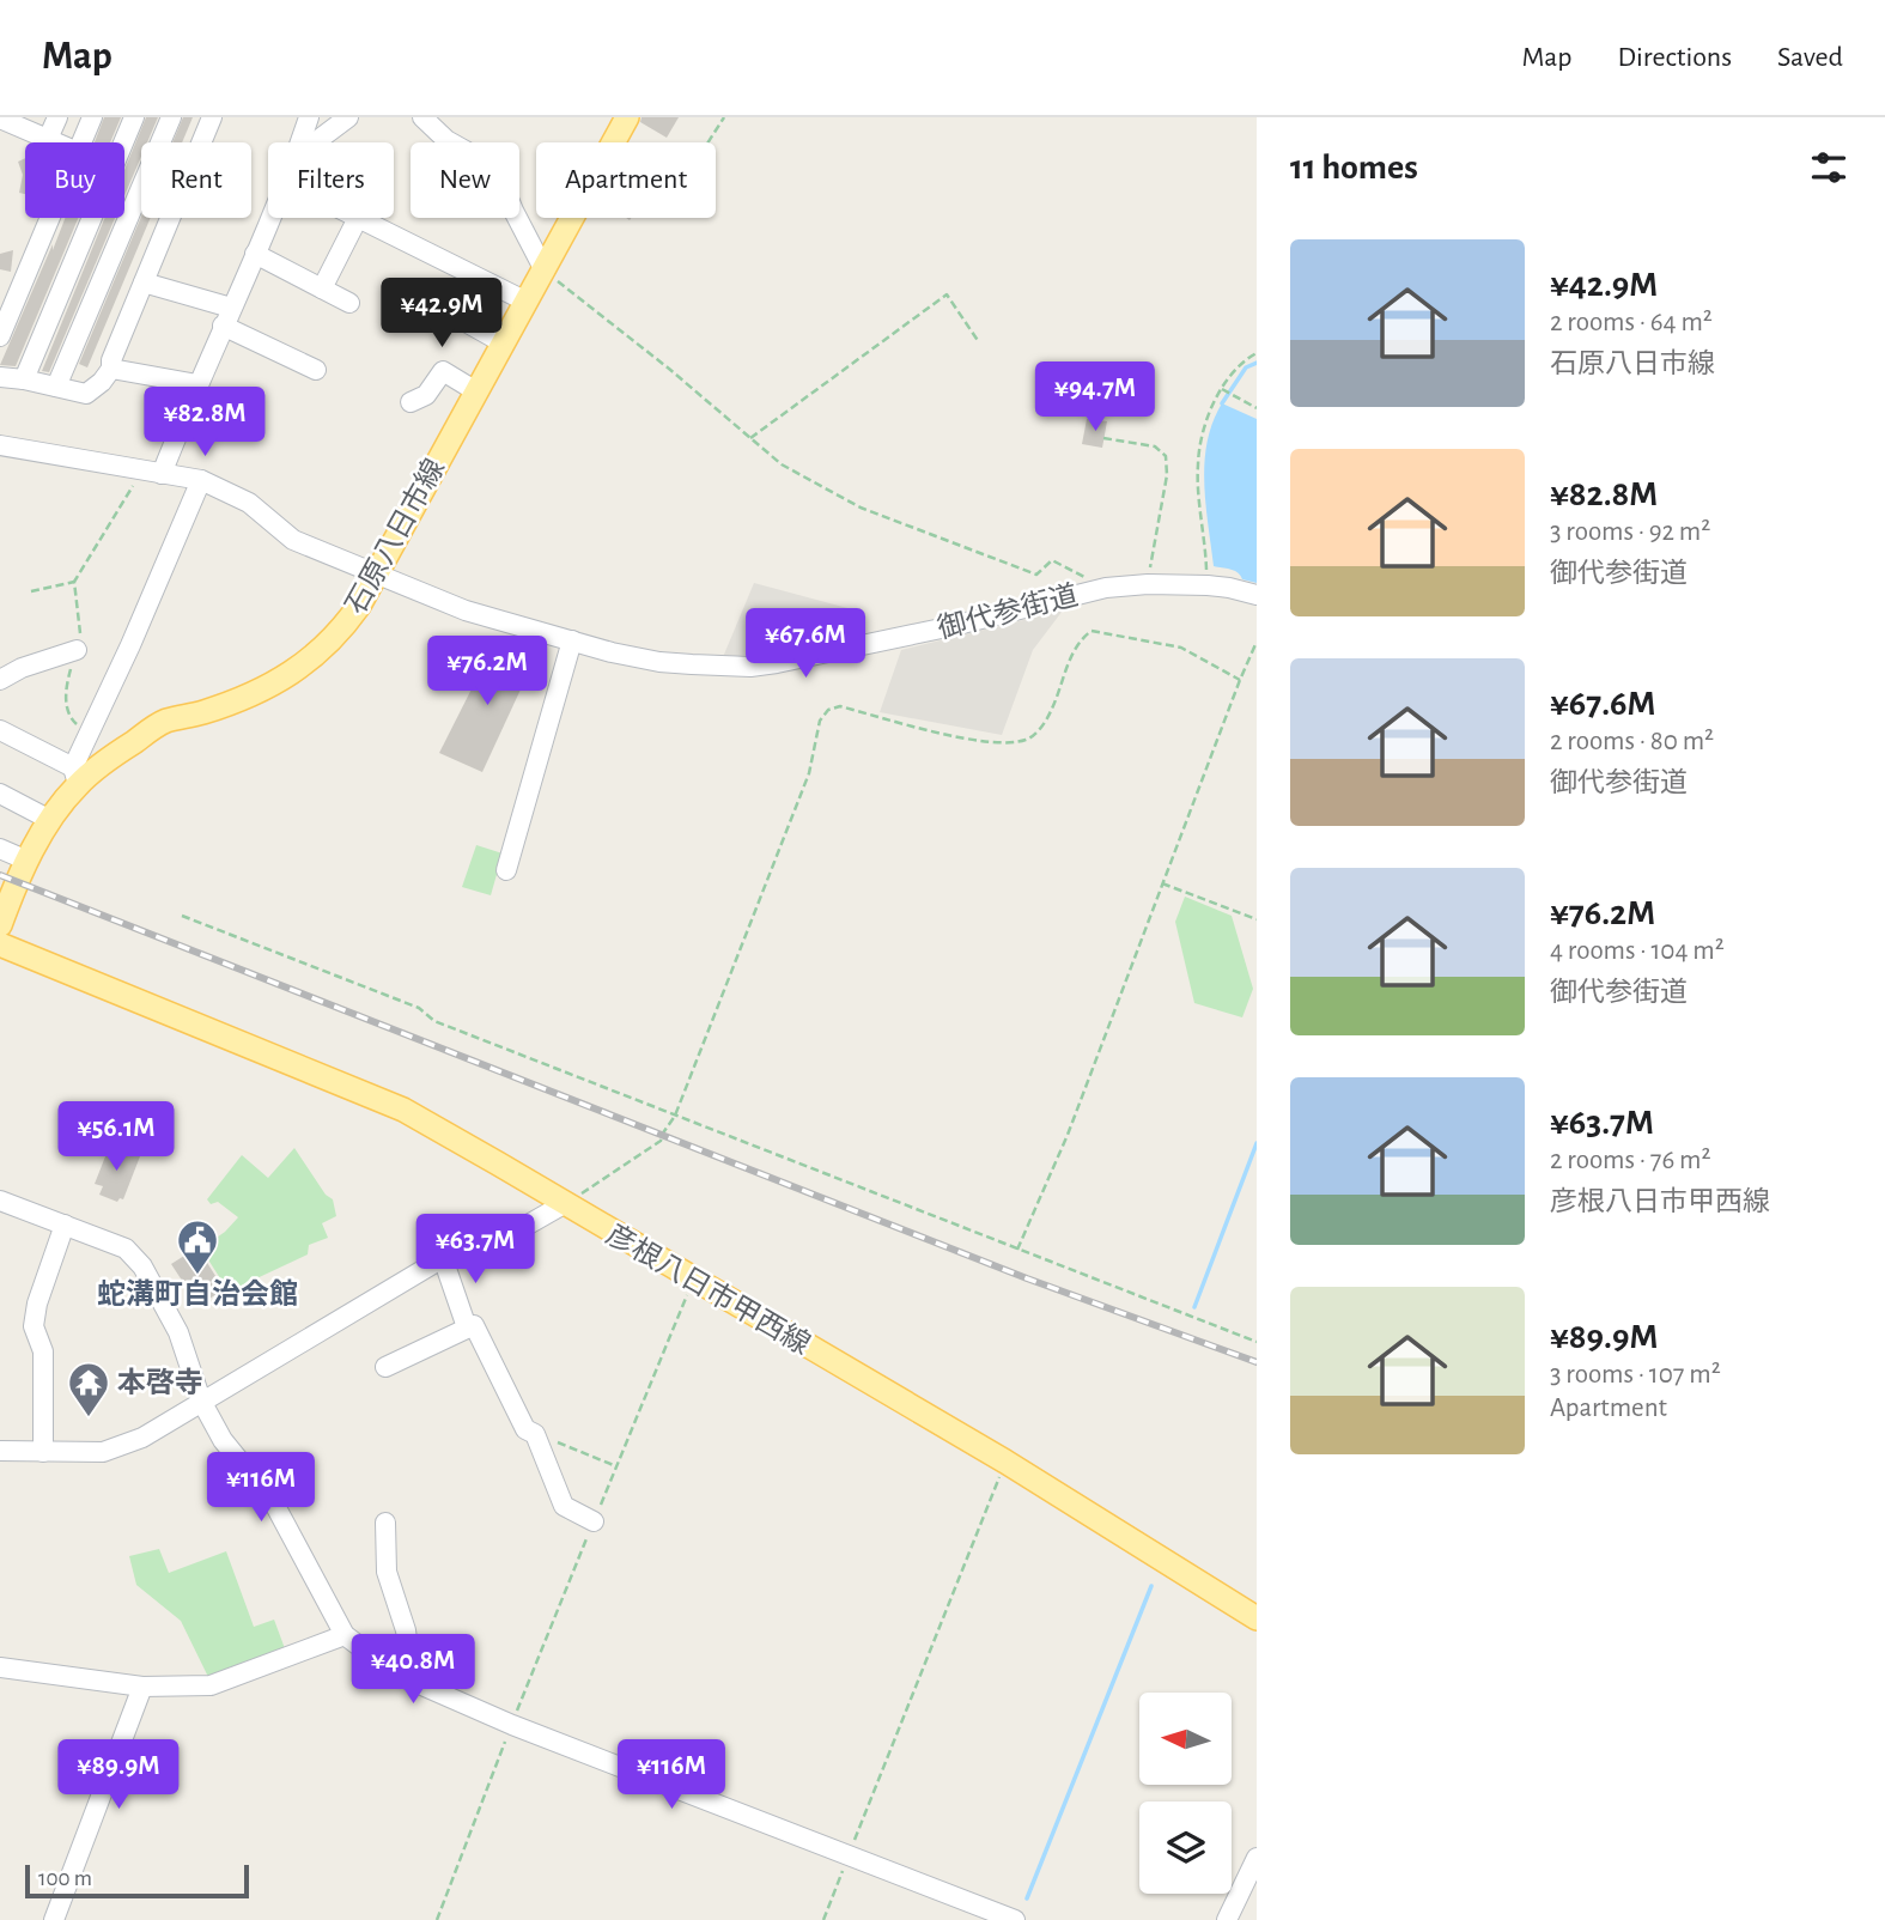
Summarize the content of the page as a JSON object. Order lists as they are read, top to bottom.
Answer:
{
  "streets": {
    "main road": ["石原八日市線", "彦根八日市甲西線"],
    "street": ["御代参街道"]
  },
  "crossings": [
    ["石原八日市線", "御代参街道"]
  ],
  "places": {
    "public building": ["蛇溝町自治会館"],
    "temple": ["本啓寺"]
  },
  "scale_bar": "100 m",
  "north": "left",
  "page": {
    "header": "Map",
    "nav": ["Map", "Directions", "Saved"],
    "heading": "11 homes",
    "chip": [
      "Buy",
      "Rent",
      "Filters",
      "New",
      "Apartment"
    ],
    "list": [
      {
        "name": "¥42.9M",
        "note": "2 rooms · 64 m² · 石原八日市線"
      },
      {
        "name": "¥82.8M",
        "note": "3 rooms · 92 m² · 御代参街道"
      },
      {
        "name": "¥67.6M",
        "note": "2 rooms · 80 m² · 御代参街道"
      },
      {
        "name": "¥76.2M",
        "note": "4 rooms · 104 m² · 御代参街道"
      },
      {
        "name": "¥63.7M",
        "note": "2 rooms · 76 m² · 彦根八日市甲西線"
      },
      {
        "name": "¥89.9M",
        "note": "3 rooms · 107 m² · Apartment"
      }
    ],
    "price": [
      "¥42.9M",
      "¥94.7M",
      "¥82.8M",
      "¥67.6M",
      "¥76.2M",
      "¥56.1M",
      "¥63.7M",
      "¥116M",
      "¥40.8M",
      "¥89.9M",
      "¥116M"
    ],
    "scale": "100 m"
  }
}
